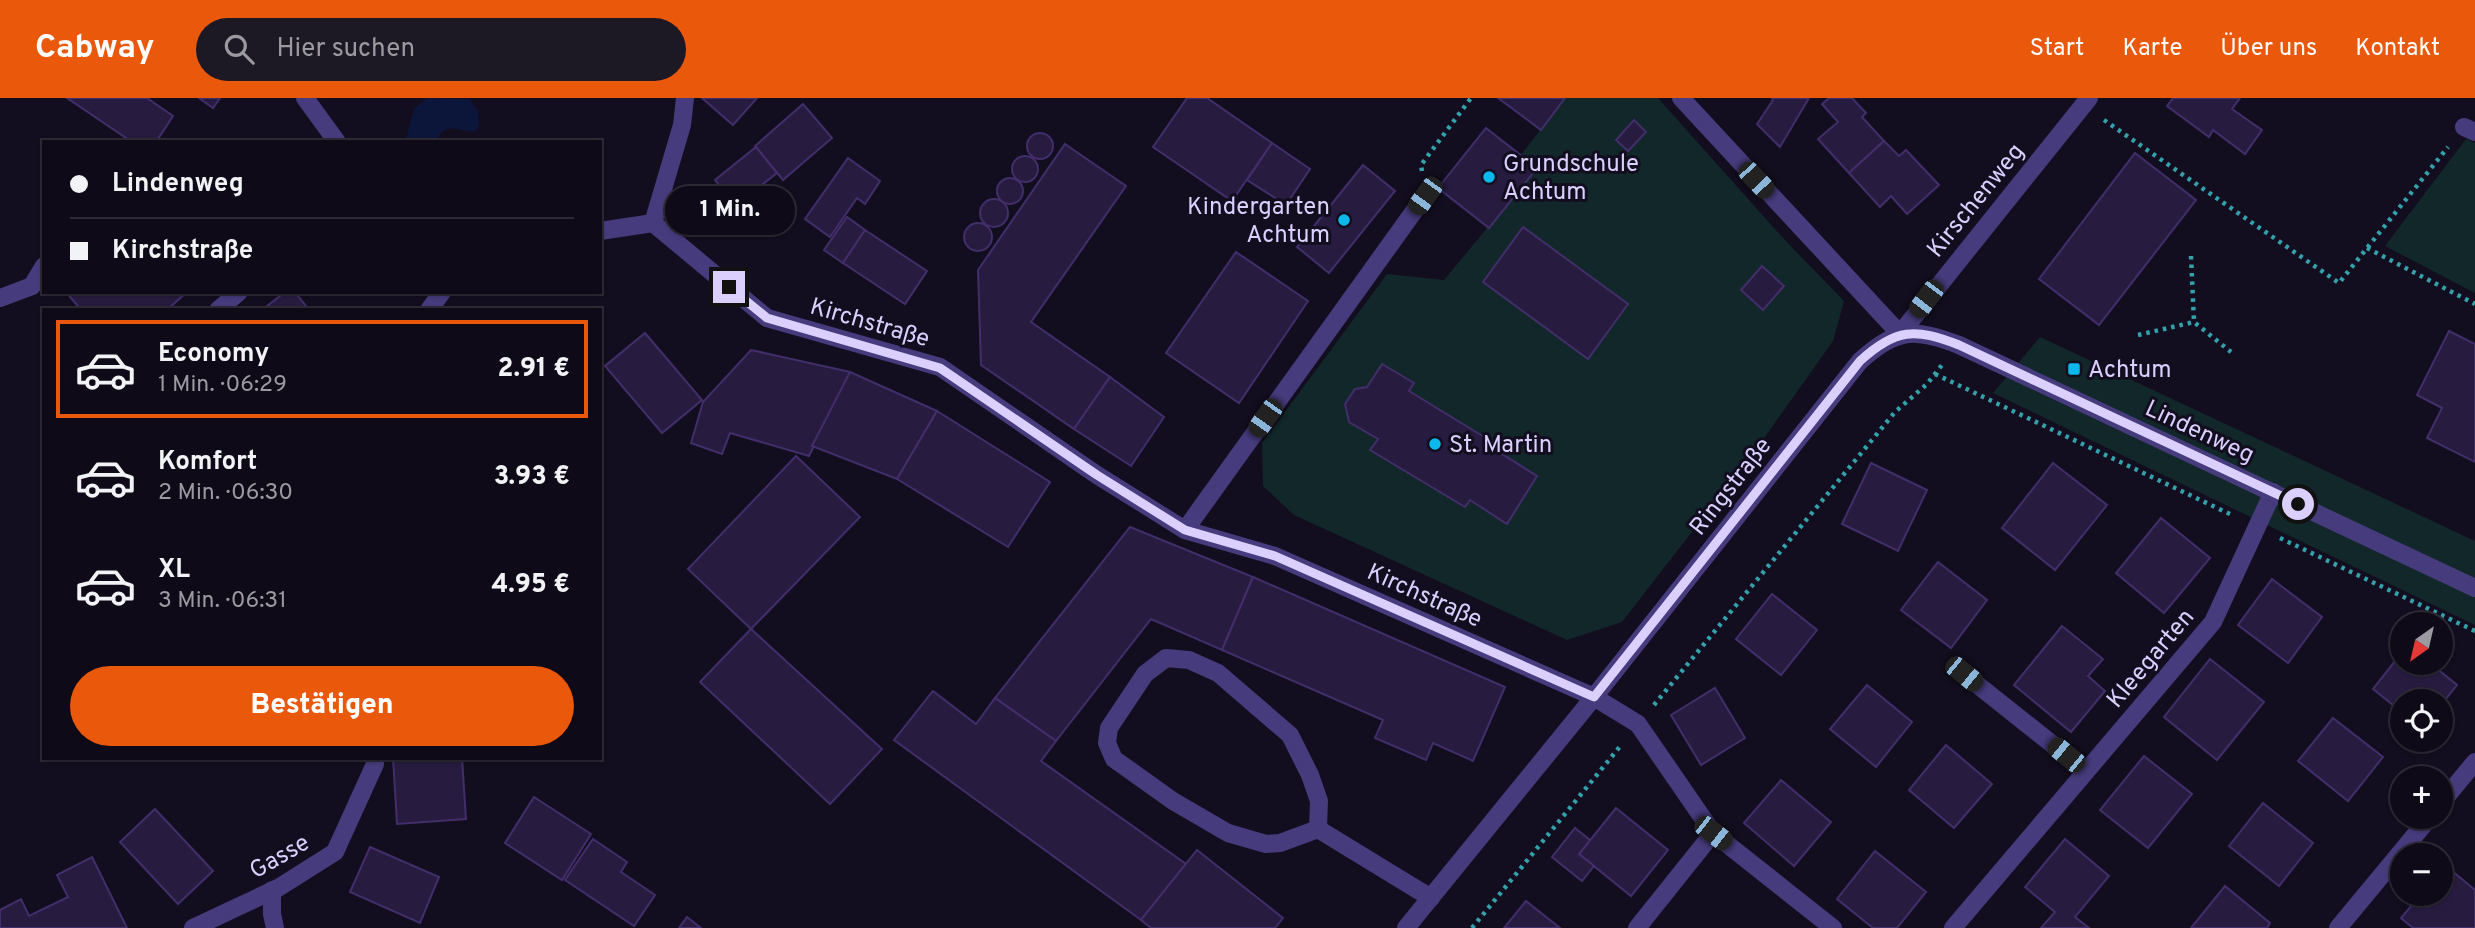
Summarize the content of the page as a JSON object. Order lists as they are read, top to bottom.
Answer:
{
  "streets": {
    "street": [
      "Kirschenweg",
      "Kirchstraße",
      "Lindenweg",
      "Ringstraße",
      "Kleegarten",
      "Gasse"
    ]
  },
  "crossings": [
    ["Kirschenweg", "Lindenweg"],
    ["Kirschenweg", "Ringstraße"],
    ["Kirchstraße", "Ringstraße"],
    ["Lindenweg", "Ringstraße"],
    ["Lindenweg", "Kleegarten"]
  ],
  "places": {
    "other": ["Grundschule Achtum", "Kindergarten Achtum", "St. Martin"],
    "transit": ["Achtum"]
  },
  "north": "bottom left",
  "page": {
    "header": "Cabway",
    "search": "Hier suchen",
    "nav": [
      "Start",
      "Karte",
      "Über uns",
      "Kontakt"
    ],
    "banner": ["Lindenweg", "Kirchstraße"],
    "bubble": "1 Min.",
    "list": [
      {
        "name": "Economy",
        "note": "1 Min. · 06:29",
        "value": "2.91 €"
      },
      {
        "name": "Komfort",
        "note": "2 Min. · 06:30",
        "value": "3.93 €"
      },
      {
        "name": "XL",
        "note": "3 Min. · 06:31",
        "value": "4.95 €"
      }
    ],
    "map_buttons": ["+", "−"],
    "buttons": "Bestätigen"
  }
}
